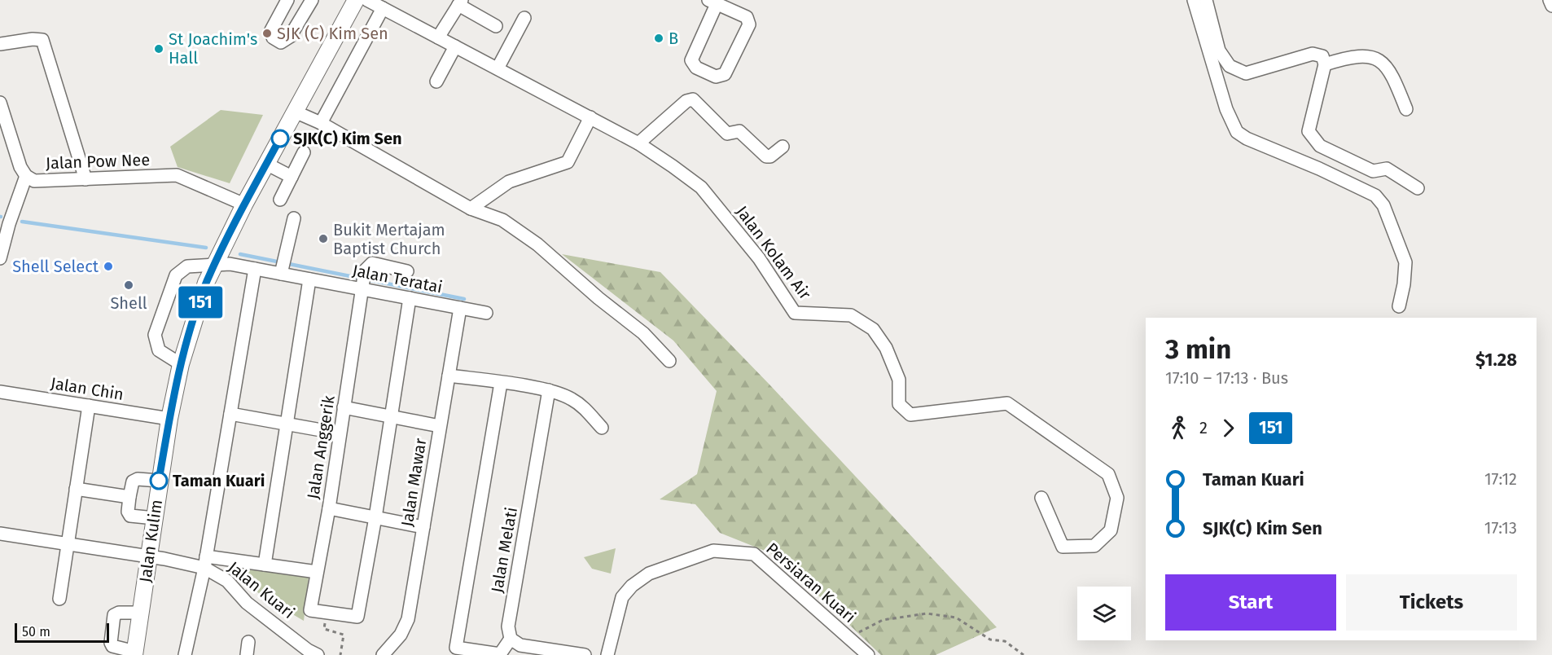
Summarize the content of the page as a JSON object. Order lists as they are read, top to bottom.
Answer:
{
  "streets": {
    "main road": ["Jalan Kulim"],
    "street": [
      "Jalan Pow Nee",
      "Jalan Kolam Air",
      "Jalan Teratai",
      "Jalan Chin",
      "Jalan Anggerik",
      "Jalan Mawar",
      "Jalan Melati",
      "Persiaran Kuari",
      "Jalan Kuari"
    ]
  },
  "crossings": [
    ["Jalan Pow Nee", "Jalan Kulim"],
    ["Jalan Teratai", "Jalan Anggerik"],
    ["Jalan Teratai", "Jalan Mawar"],
    ["Jalan Teratai", "Jalan Kulim"],
    ["Jalan Chin", "Jalan Kulim"],
    ["Jalan Kulim", "Jalan Kuari"]
  ],
  "places": [
    "SJK (C) Kim Sen",
    "B",
    "St Joachim's Hall",
    "SJK(C) Kim Sen",
    "Bukit Mertajam Baptist Church",
    "Shell Select",
    "Shell",
    "Taman Kuari"
  ],
  "lines": ["bus line 151"],
  "scale_bar": "50 m",
  "page": {
    "on_map": "151",
    "heading": ["3 min", "17:10 – 17:13 · Bus", "$1.28"],
    "legs": ["2", "151"],
    "list": [
      {
        "name": "Taman Kuari",
        "value": "17:12"
      },
      {
        "name": "SJK(C) Kim Sen",
        "value": "17:13"
      }
    ],
    "buttons": ["Start", "Tickets"],
    "scale": "50 m"
  }
}
